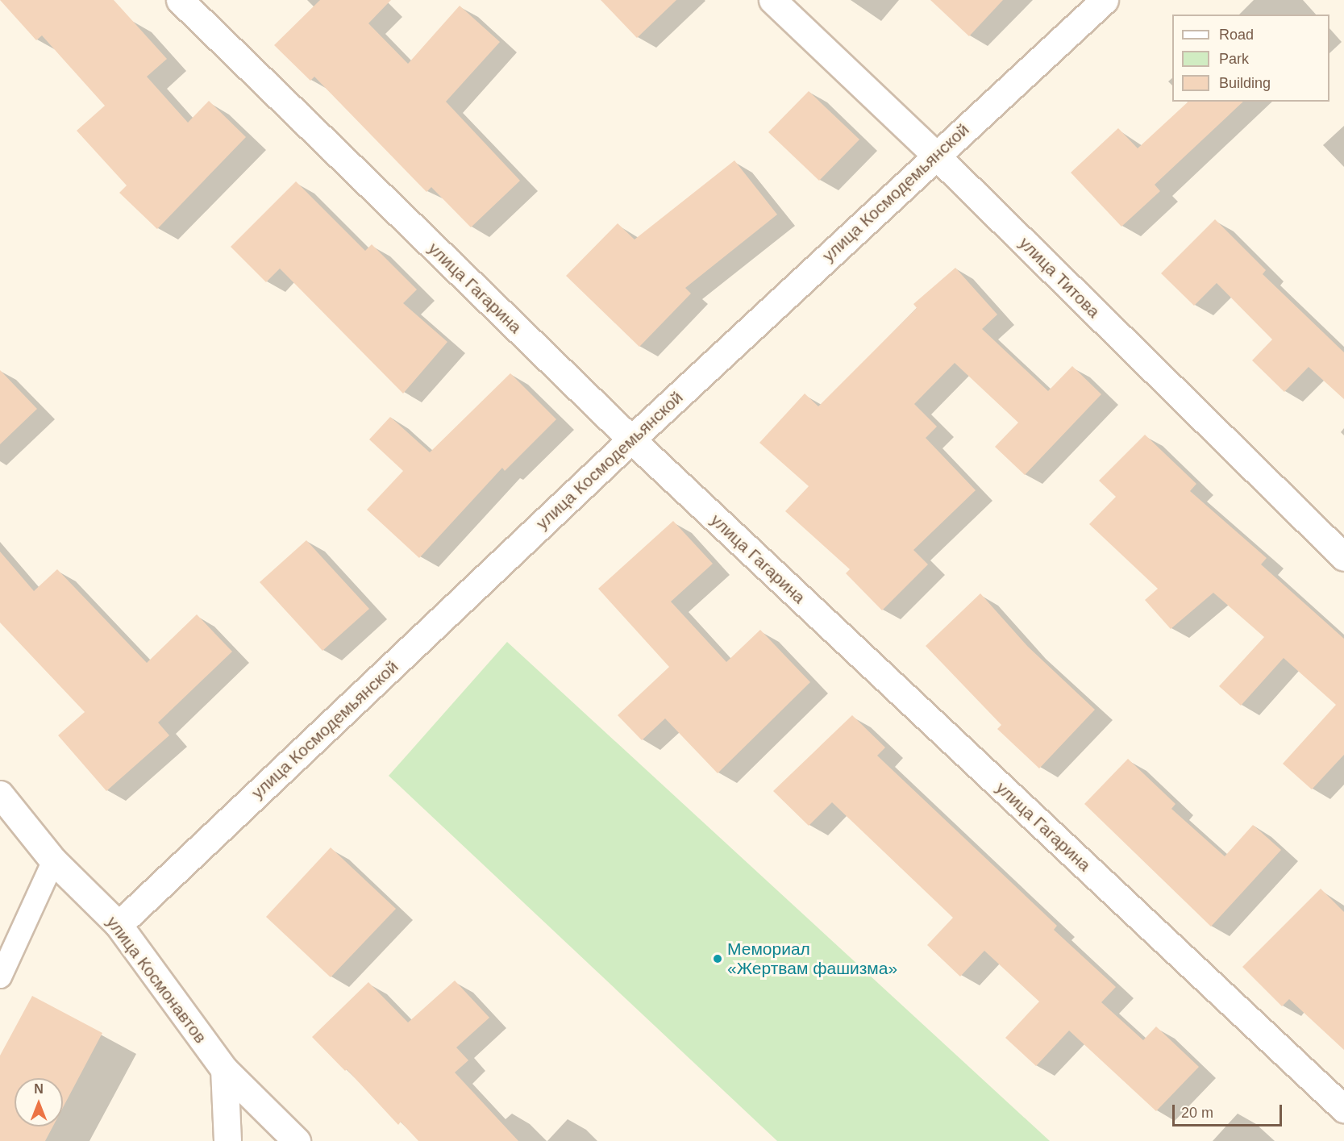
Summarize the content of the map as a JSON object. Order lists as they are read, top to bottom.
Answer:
{
  "streets": {
    "street": [
      "улица Космодемьянской",
      "улица Титова",
      "улица Гагарина",
      "улица Космонавтов"
    ]
  },
  "crossings": [
    ["улица Космодемьянской", "улица Титова"],
    ["улица Космодемьянской", "улица Гагарина"],
    ["улица Космодемьянской", "улица Космонавтов"]
  ],
  "places": ["Мемориал «Жертвам фашизма»"],
  "legend": ["Road", "Park", "Building"],
  "scale_bar": "20 m",
  "north": "top"
}
